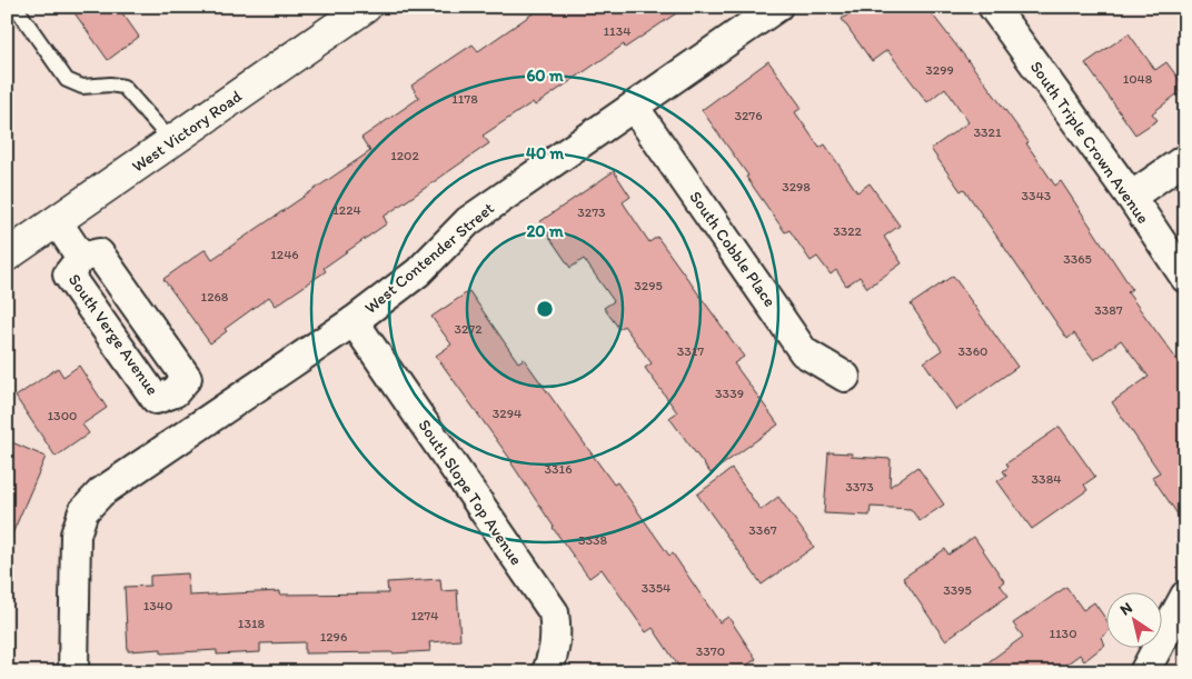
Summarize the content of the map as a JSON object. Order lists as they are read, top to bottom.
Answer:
{
  "streets": {
    "main road": ["West Victory Road"],
    "street": [
      "South Triple Crown Avenue",
      "South Cobble Place",
      "West Contender Street",
      "South Verge Avenue",
      "South Slope Top Avenue"
    ]
  },
  "crossings": [
    ["West Victory Road", "South Verge Avenue"],
    ["South Cobble Place", "West Contender Street"],
    ["West Contender Street", "South Verge Avenue"],
    ["West Contender Street", "South Slope Top Avenue"]
  ],
  "house_numbers": [
    "1134",
    "3299",
    "1048",
    "1178",
    "3276",
    "3321",
    "1202",
    "3298",
    "3343",
    "1224",
    "3273",
    "3322",
    "1246",
    "3365",
    "3295",
    "1268",
    "3387",
    "3272",
    "3317",
    "3360",
    "3339",
    "3294",
    "1300",
    "3316",
    "3384",
    "3373",
    "3367",
    "3338",
    "3354",
    "3395",
    "1340",
    "1274",
    "1318",
    "1130",
    "1296",
    "3370"
  ],
  "north": "top left",
  "rings": ["60 m", "40 m", "20 m"]
}
